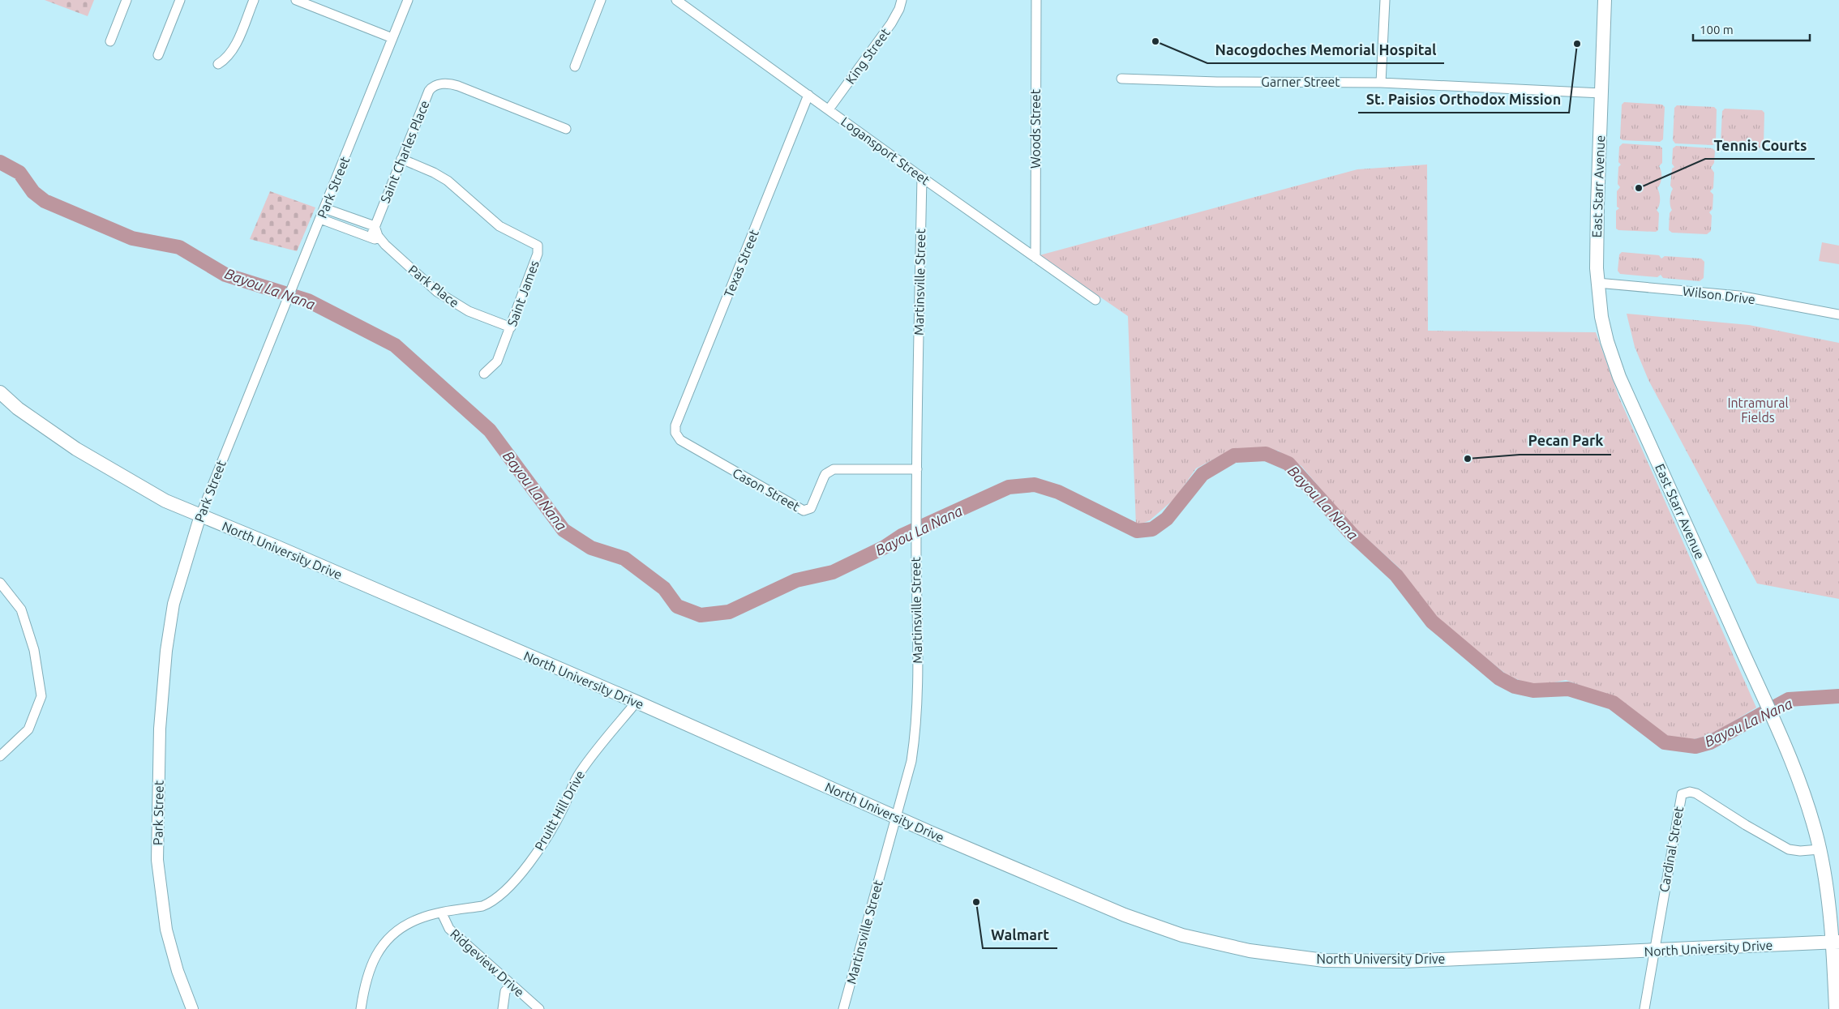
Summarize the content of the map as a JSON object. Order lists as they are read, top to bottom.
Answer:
{
  "streets": {
    "main road": ["East Starr Avenue", "North University Drive"],
    "street": [
      "King Street",
      "Garner Street",
      "Woods Street",
      "Logansport Street",
      "Saint Charles Place",
      "Park Street",
      "Texas Street",
      "Martinsville Street",
      "Park Place",
      "Saint James",
      "Wilson Drive",
      "Cason Street",
      "Pruitt Hill Drive",
      "Cardinal Street",
      "Ridgeview Drive"
    ]
  },
  "crossings": [
    ["King Street", "Logansport Street"],
    ["Garner Street", "East Starr Avenue"],
    ["Woods Street", "Logansport Street"],
    ["Logansport Street", "Texas Street"],
    ["Logansport Street", "Martinsville Street"],
    ["Saint Charles Place", "Park Place"],
    ["Saint Charles Place", "Saint James"],
    ["East Starr Avenue", "Wilson Drive"],
    ["East Starr Avenue", "North University Drive"],
    ["East Starr Avenue", "Cardinal Street"],
    ["Park Street", "Park Place"],
    ["Park Street", "North University Drive"],
    ["Texas Street", "Cason Street"],
    ["Martinsville Street", "Cason Street"],
    ["Martinsville Street", "North University Drive"],
    ["Park Place", "Saint James"],
    ["North University Drive", "Pruitt Hill Drive"],
    ["North University Drive", "Cardinal Street"],
    ["Pruitt Hill Drive", "Ridgeview Drive"]
  ],
  "water": ["Bayou La Nana"],
  "parks": ["Intramural Fields"],
  "places": [
    "Nacogdoches Memorial Hospital",
    "St. Paisios Orthodox Mission",
    "Tennis Courts",
    "Pecan Park",
    "Walmart"
  ],
  "scale_bar": "100 m"
}
